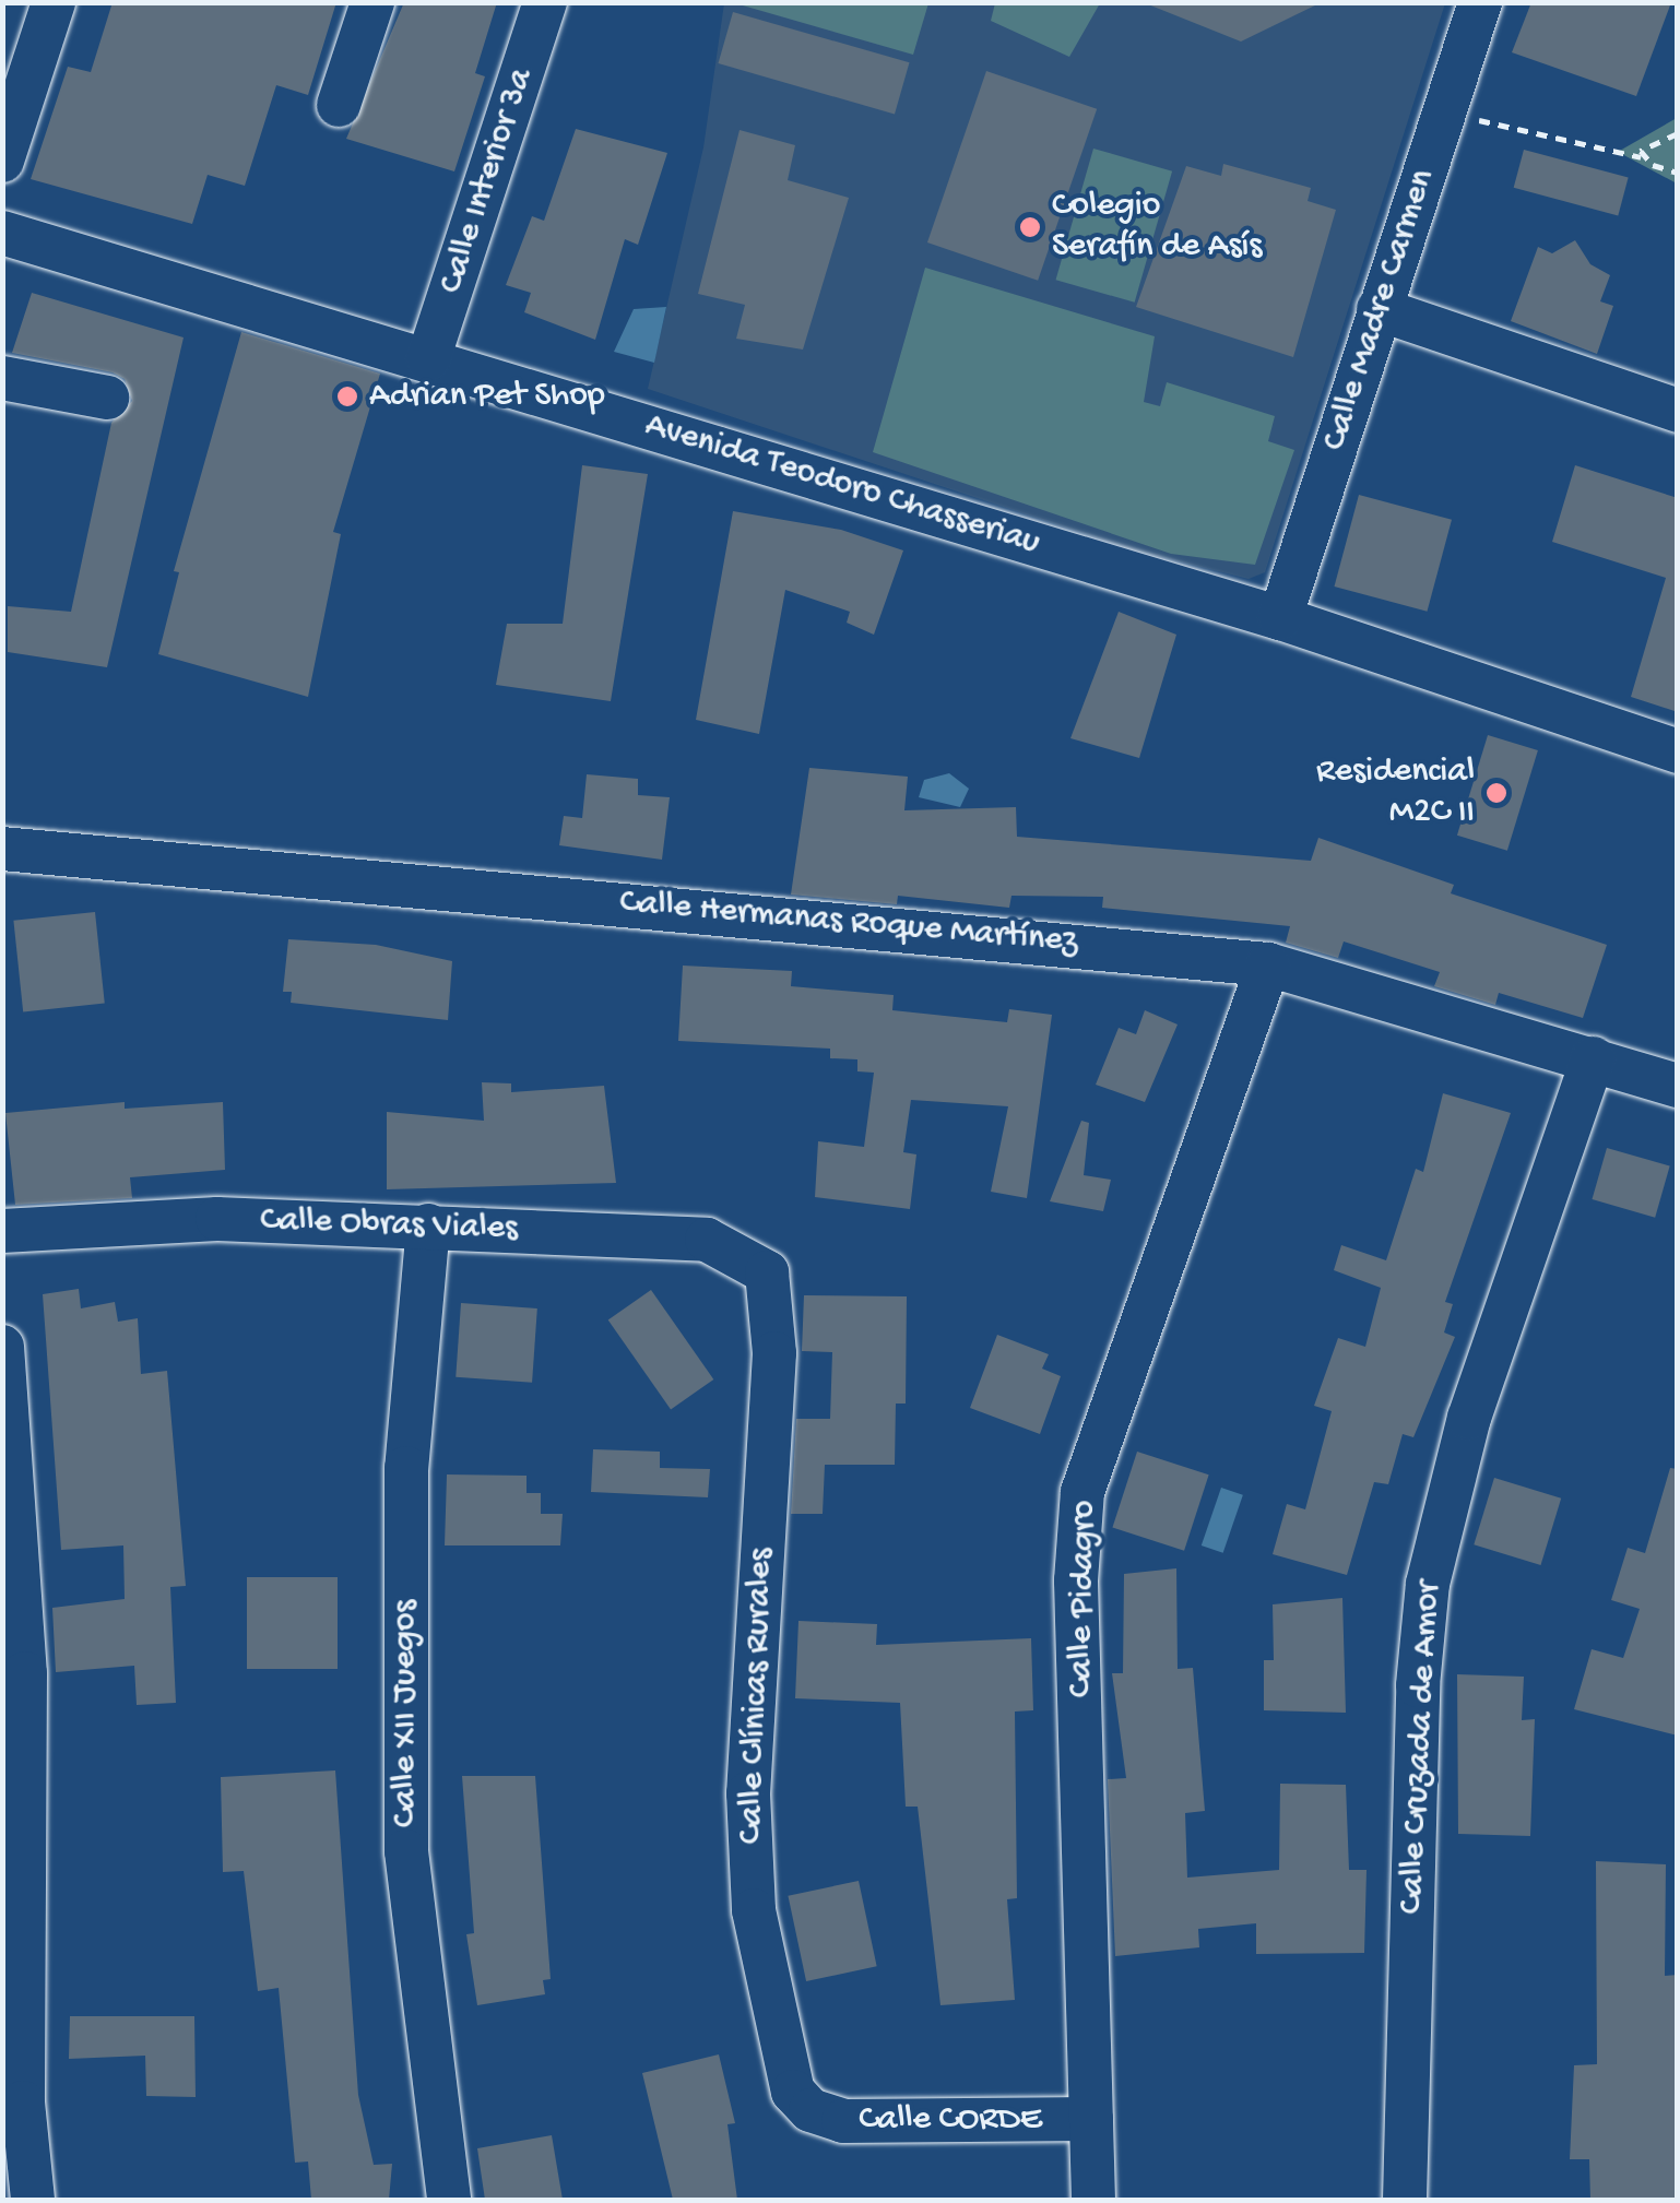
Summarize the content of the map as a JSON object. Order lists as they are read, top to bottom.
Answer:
{
  "streets": {
    "street": [
      "Calle Interior 3a",
      "Calle Madre Carmen",
      "Avenida Teodoro Chasseriau",
      "Calle Hermanas Roque Martínez",
      "Calle Obras Viales",
      "Calle Pidagro",
      "Calle Clínicas Rurales",
      "Calle XII Juegos",
      "Calle Cruzada de Amor",
      "Calle CORDE"
    ]
  },
  "crossings": [
    ["Calle Interior 3a", "Avenida Teodoro Chasseriau"],
    ["Calle Madre Carmen", "Avenida Teodoro Chasseriau"],
    ["Calle Hermanas Roque Martínez", "Calle Pidagro"],
    ["Calle Hermanas Roque Martínez", "Calle Cruzada de Amor"],
    ["Calle Obras Viales", "Calle Clínicas Rurales"],
    ["Calle Obras Viales", "Calle XII Juegos"],
    ["Calle Pidagro", "Calle CORDE"],
    ["Calle Clínicas Rurales", "Calle CORDE"]
  ],
  "places": ["Colegio Serafín de Asís", "Adrian Pet Shop", "Residencial M2C II"]
}
